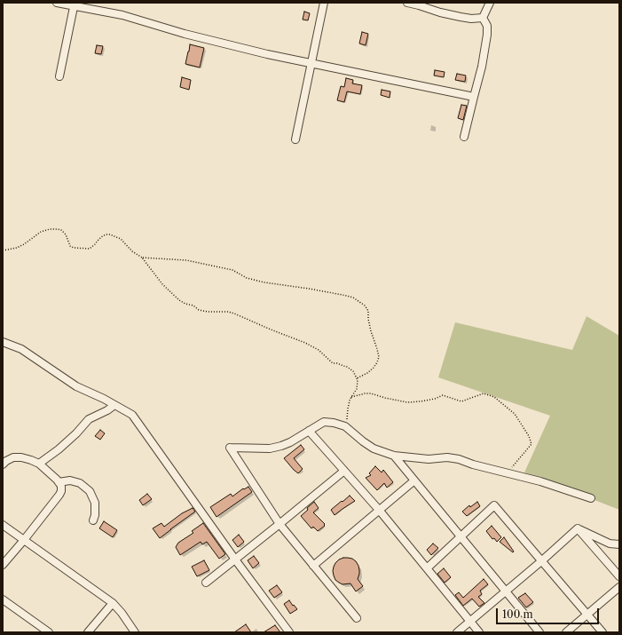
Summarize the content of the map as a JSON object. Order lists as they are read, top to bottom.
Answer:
{
  "scale_bar": "100 m"
}
